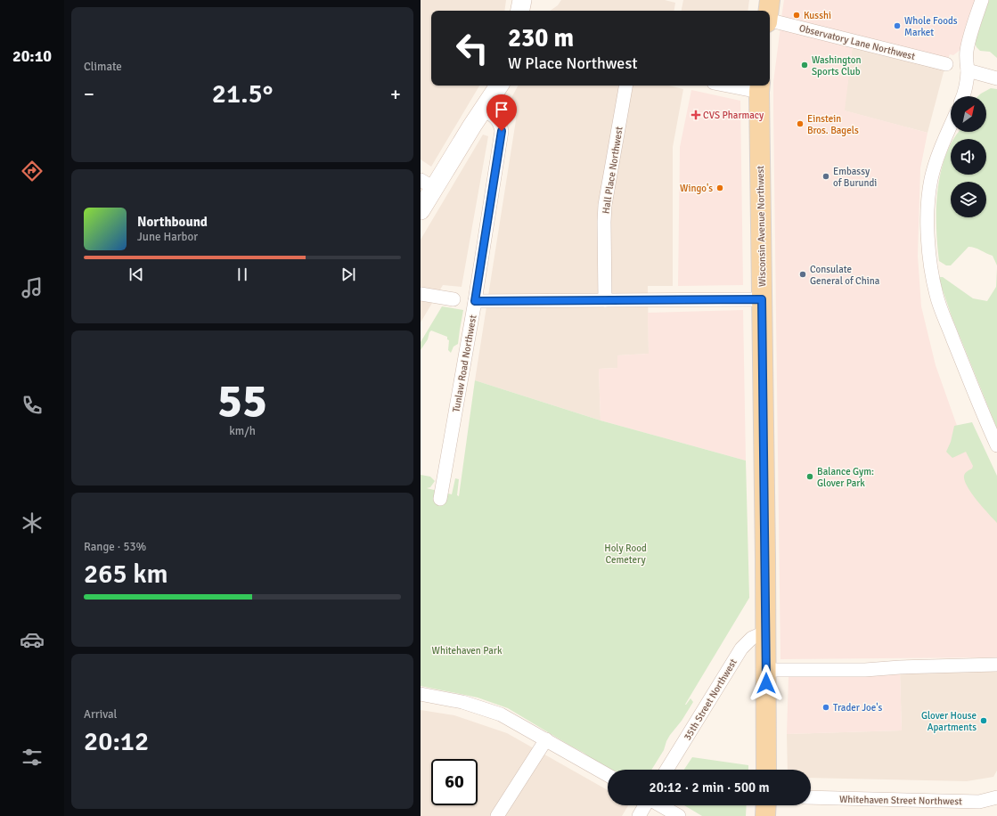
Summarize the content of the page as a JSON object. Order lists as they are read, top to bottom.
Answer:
{
  "streets": {
    "main road": ["Wisconsin Avenue Northwest"],
    "street": [
      "Observatory Lane Northwest",
      "Hall Place Northwest",
      "Tunlaw Road Northwest",
      "35th Street Northwest",
      "Whitehaven Street Northwest"
    ]
  },
  "crossings": [
    ["Wisconsin Avenue Northwest", "35th Street Northwest"]
  ],
  "parks": ["Holy Rood Cemetery", "Whitehaven Park"],
  "places": {
    "other": [
      "Kusshi",
      "Whole Foods Market",
      "Washington Sports Club",
      "Einstein Bros. Bagels",
      "Embassy of Burundi",
      "Wingo's",
      "Consulate General of China",
      "Balance Gym: Glover Park",
      "Trader Joe's",
      "Glover House Apartments"
    ],
    "health": ["CVS Pharmacy"]
  },
  "north": "top right",
  "page": {
    "tabs": "20:10",
    "tile": [
      "Climate",
      ["55", "km/h"],
      ["Range · 53%", "265 km"],
      ["Arrival", "20:12"]
    ],
    "turn": ["230 m", "W Place Northwest"],
    "heat": ["−", "21.5°", "+"],
    "song": ["Northbound", "June Harbor"],
    "limit": "60",
    "trip": "20:12 · 2 min · 500 m"
  }
}
